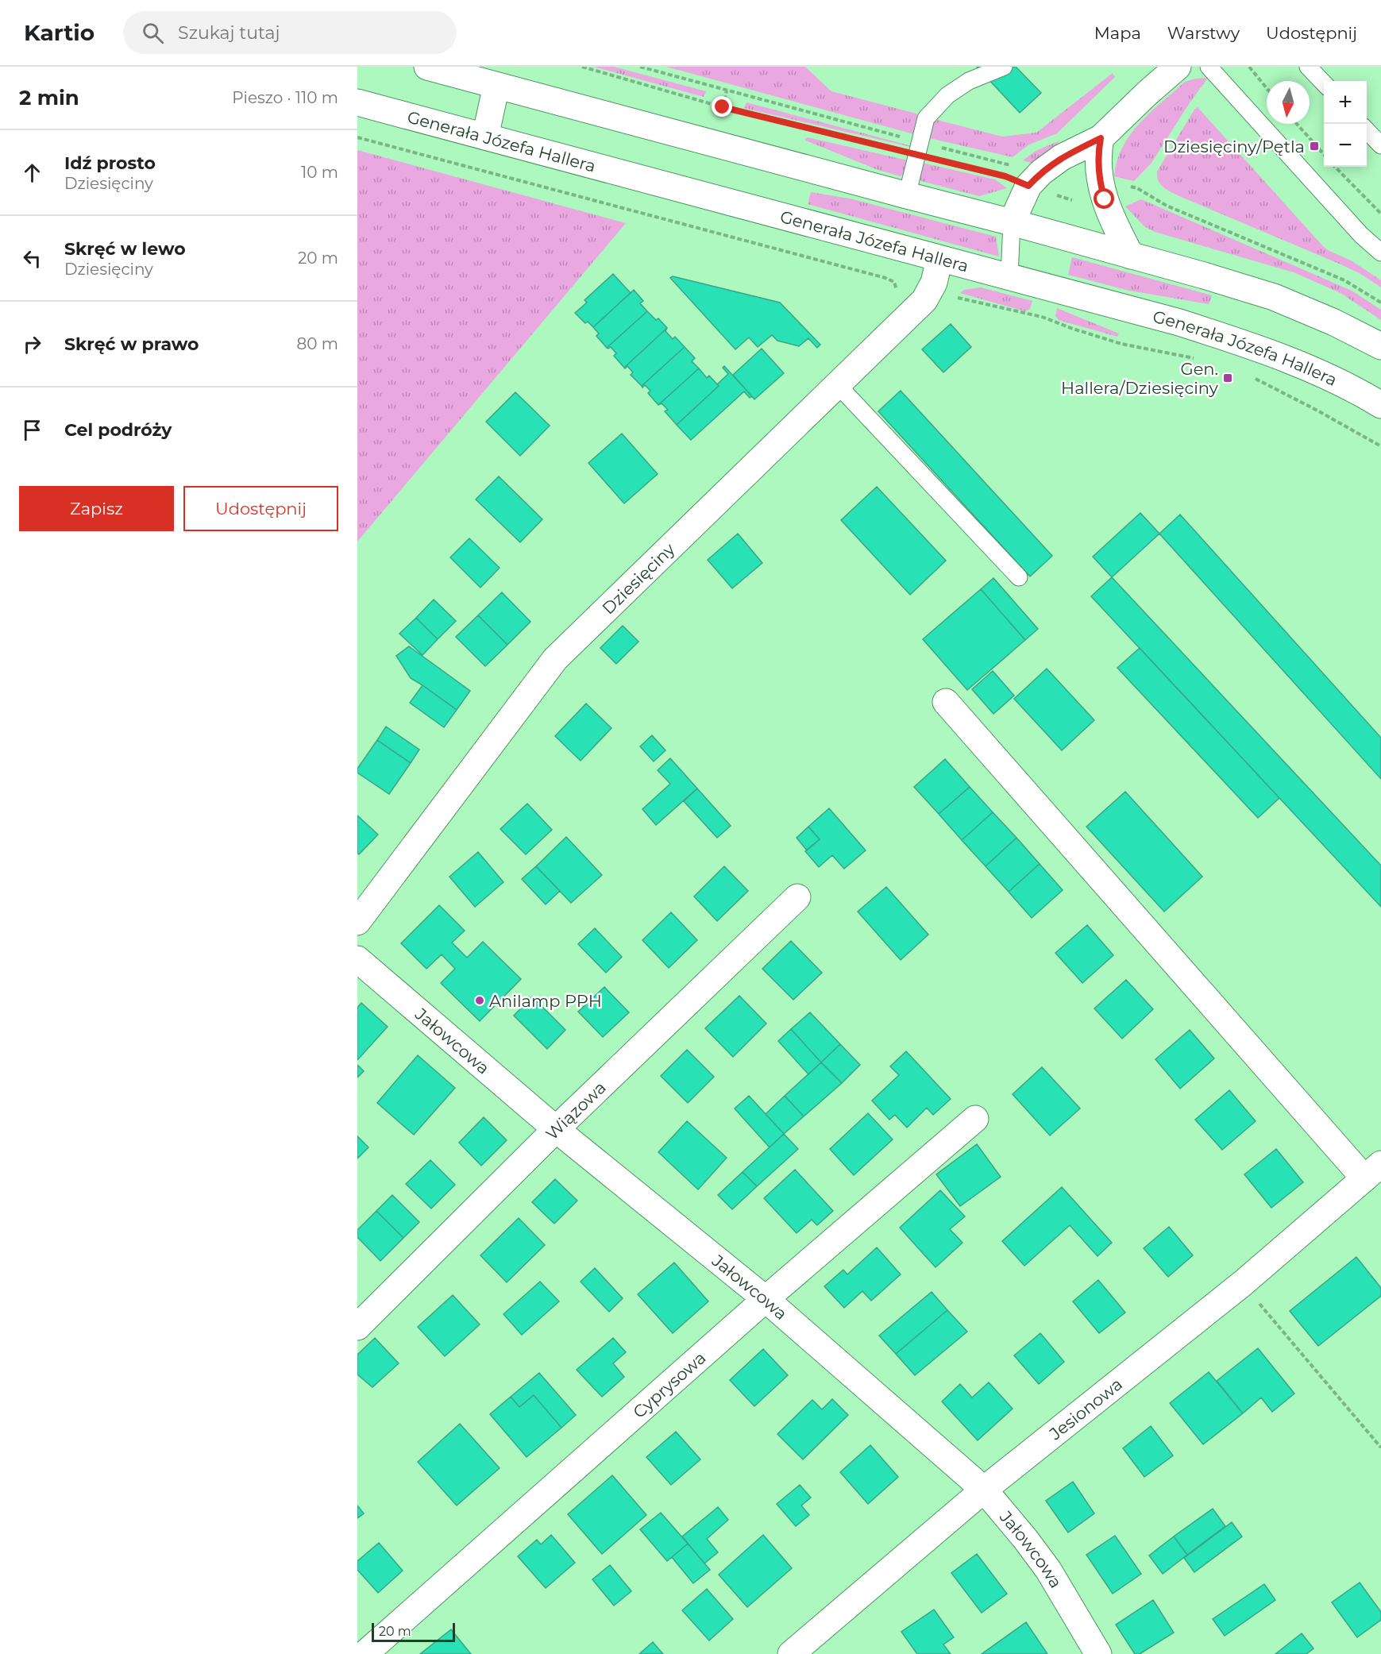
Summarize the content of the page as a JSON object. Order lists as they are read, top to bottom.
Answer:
{
  "streets": {
    "street": [
      "Generała Józefa Hallera",
      "Dziesięciny",
      "Jałowcowa",
      "Wiązowa",
      "Cyprysowa",
      "Jesionowa"
    ]
  },
  "crossings": [
    ["Generała Józefa Hallera", "Dziesięciny"],
    ["Jałowcowa", "Wiązowa"],
    ["Jałowcowa", "Cyprysowa"],
    ["Jałowcowa", "Jesionowa"]
  ],
  "places": {
    "transit": ["Dziesięciny/Pętla", "Gen. Hallera/Dziesięciny"],
    "other": ["Anilamp PPH"]
  },
  "scale_bar": "20 m",
  "north": "bottom",
  "page": {
    "header": "Kartio",
    "search": "Szukaj tutaj",
    "nav": ["Mapa", "Warstwy", "Udostępnij"],
    "heading": ["2 min", "Pieszo · 110 m"],
    "map_buttons": ["+", "−"],
    "list": [
      ["Idź prosto", "Dziesięciny", "10 m"],
      ["Skręć w lewo", "Dziesięciny", "20 m"],
      ["Skręć w prawo", "80 m"],
      "Cel podróży"
    ],
    "buttons": ["Zapisz", "Udostępnij"],
    "scale": "20 m"
  }
}
